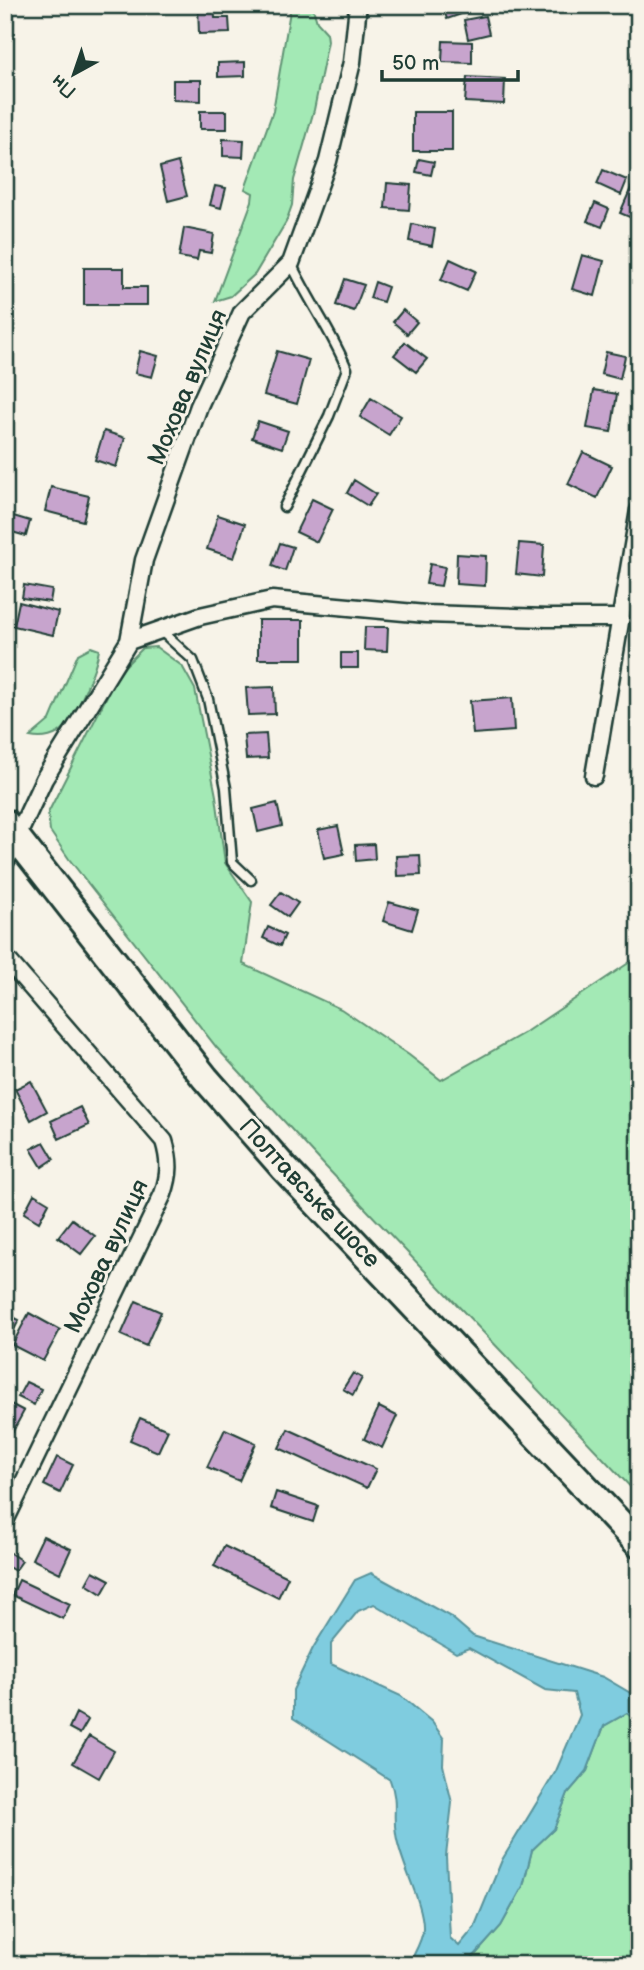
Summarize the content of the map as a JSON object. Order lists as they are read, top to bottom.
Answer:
{
  "streets": {
    "main road": ["Полтавське шосе"],
    "street": ["Мохова вулиця"]
  },
  "crossings": [
    ["Мохова вулиця", "Полтавське шосе"]
  ],
  "scale_bar": "50 m",
  "north": "bottom left"
}
